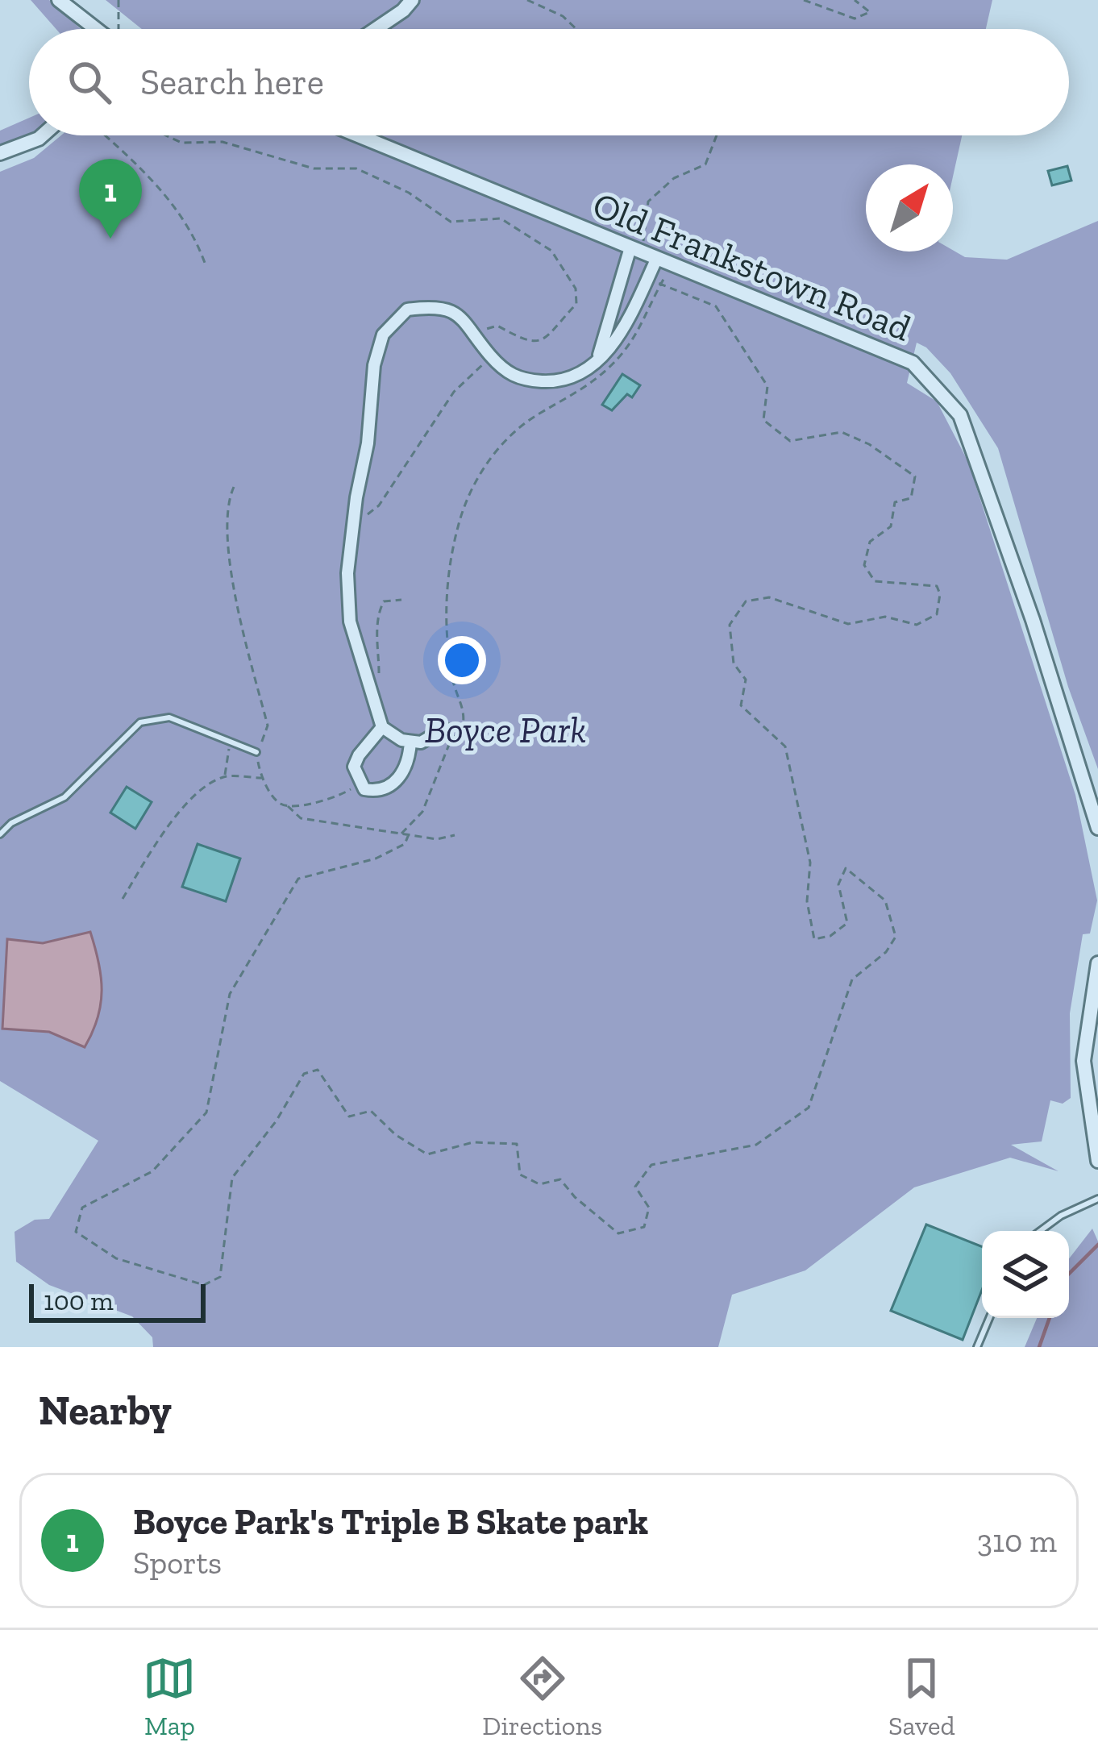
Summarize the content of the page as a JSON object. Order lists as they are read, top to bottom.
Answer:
{
  "streets": {
    "street": ["Old Frankstown Road"]
  },
  "parks": ["Boyce Park"],
  "scale_bar": "100 m",
  "north": "top right",
  "page": {
    "search": "Search here",
    "pins": "1",
    "scale": "100 m",
    "heading": "Nearby",
    "list": [
      {
        "mark": "1",
        "name": "Boyce Park's Triple B Skate park",
        "note": "Sports",
        "value": "310 m"
      }
    ],
    "nav": ["Map", "Directions", "Saved"]
  }
}
